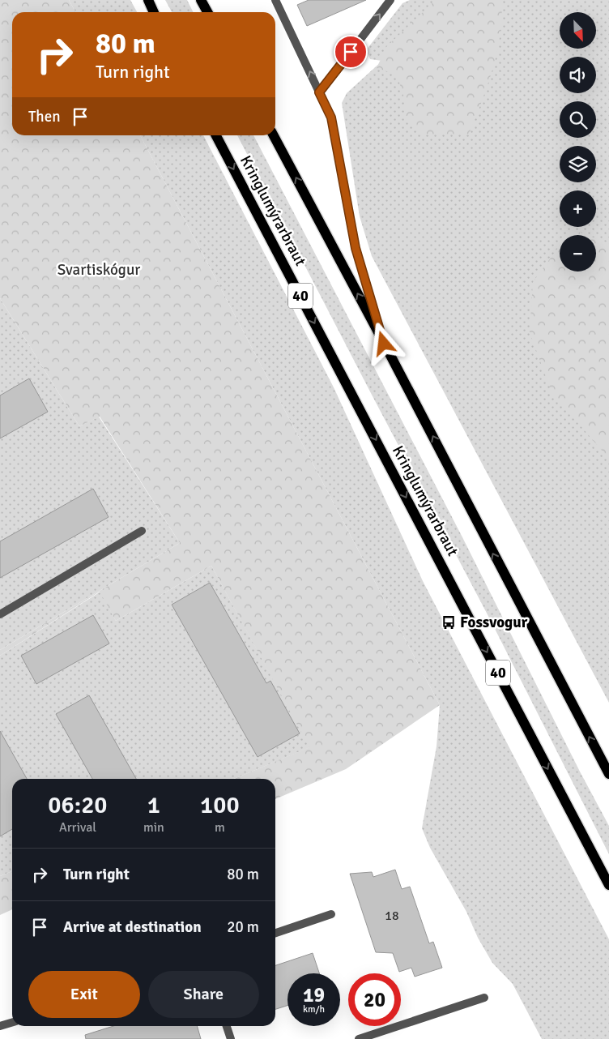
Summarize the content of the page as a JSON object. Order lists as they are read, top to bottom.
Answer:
{
  "streets": {
    "main road": ["Kringlumýrarbraut", "40"]
  },
  "parks": ["Svartiskógur"],
  "places": {
    "bus stop": ["Fossvogur"]
  },
  "house_numbers": ["18"],
  "north": "bottom right",
  "page": {
    "map_buttons": ["+", "−"],
    "turn": ["80 m", "Turn right"],
    "then": "Then",
    "eta": [
      "06:20",
      "Arrival",
      "1",
      "min",
      "100",
      "m"
    ],
    "list": [
      {
        "name": "Turn right",
        "value": "80 m"
      },
      {
        "name": "Arrive at destination",
        "value": "20 m"
      }
    ],
    "buttons": ["Exit", "Share"],
    "speed": "19 km/h",
    "limit": "20"
  }
}
